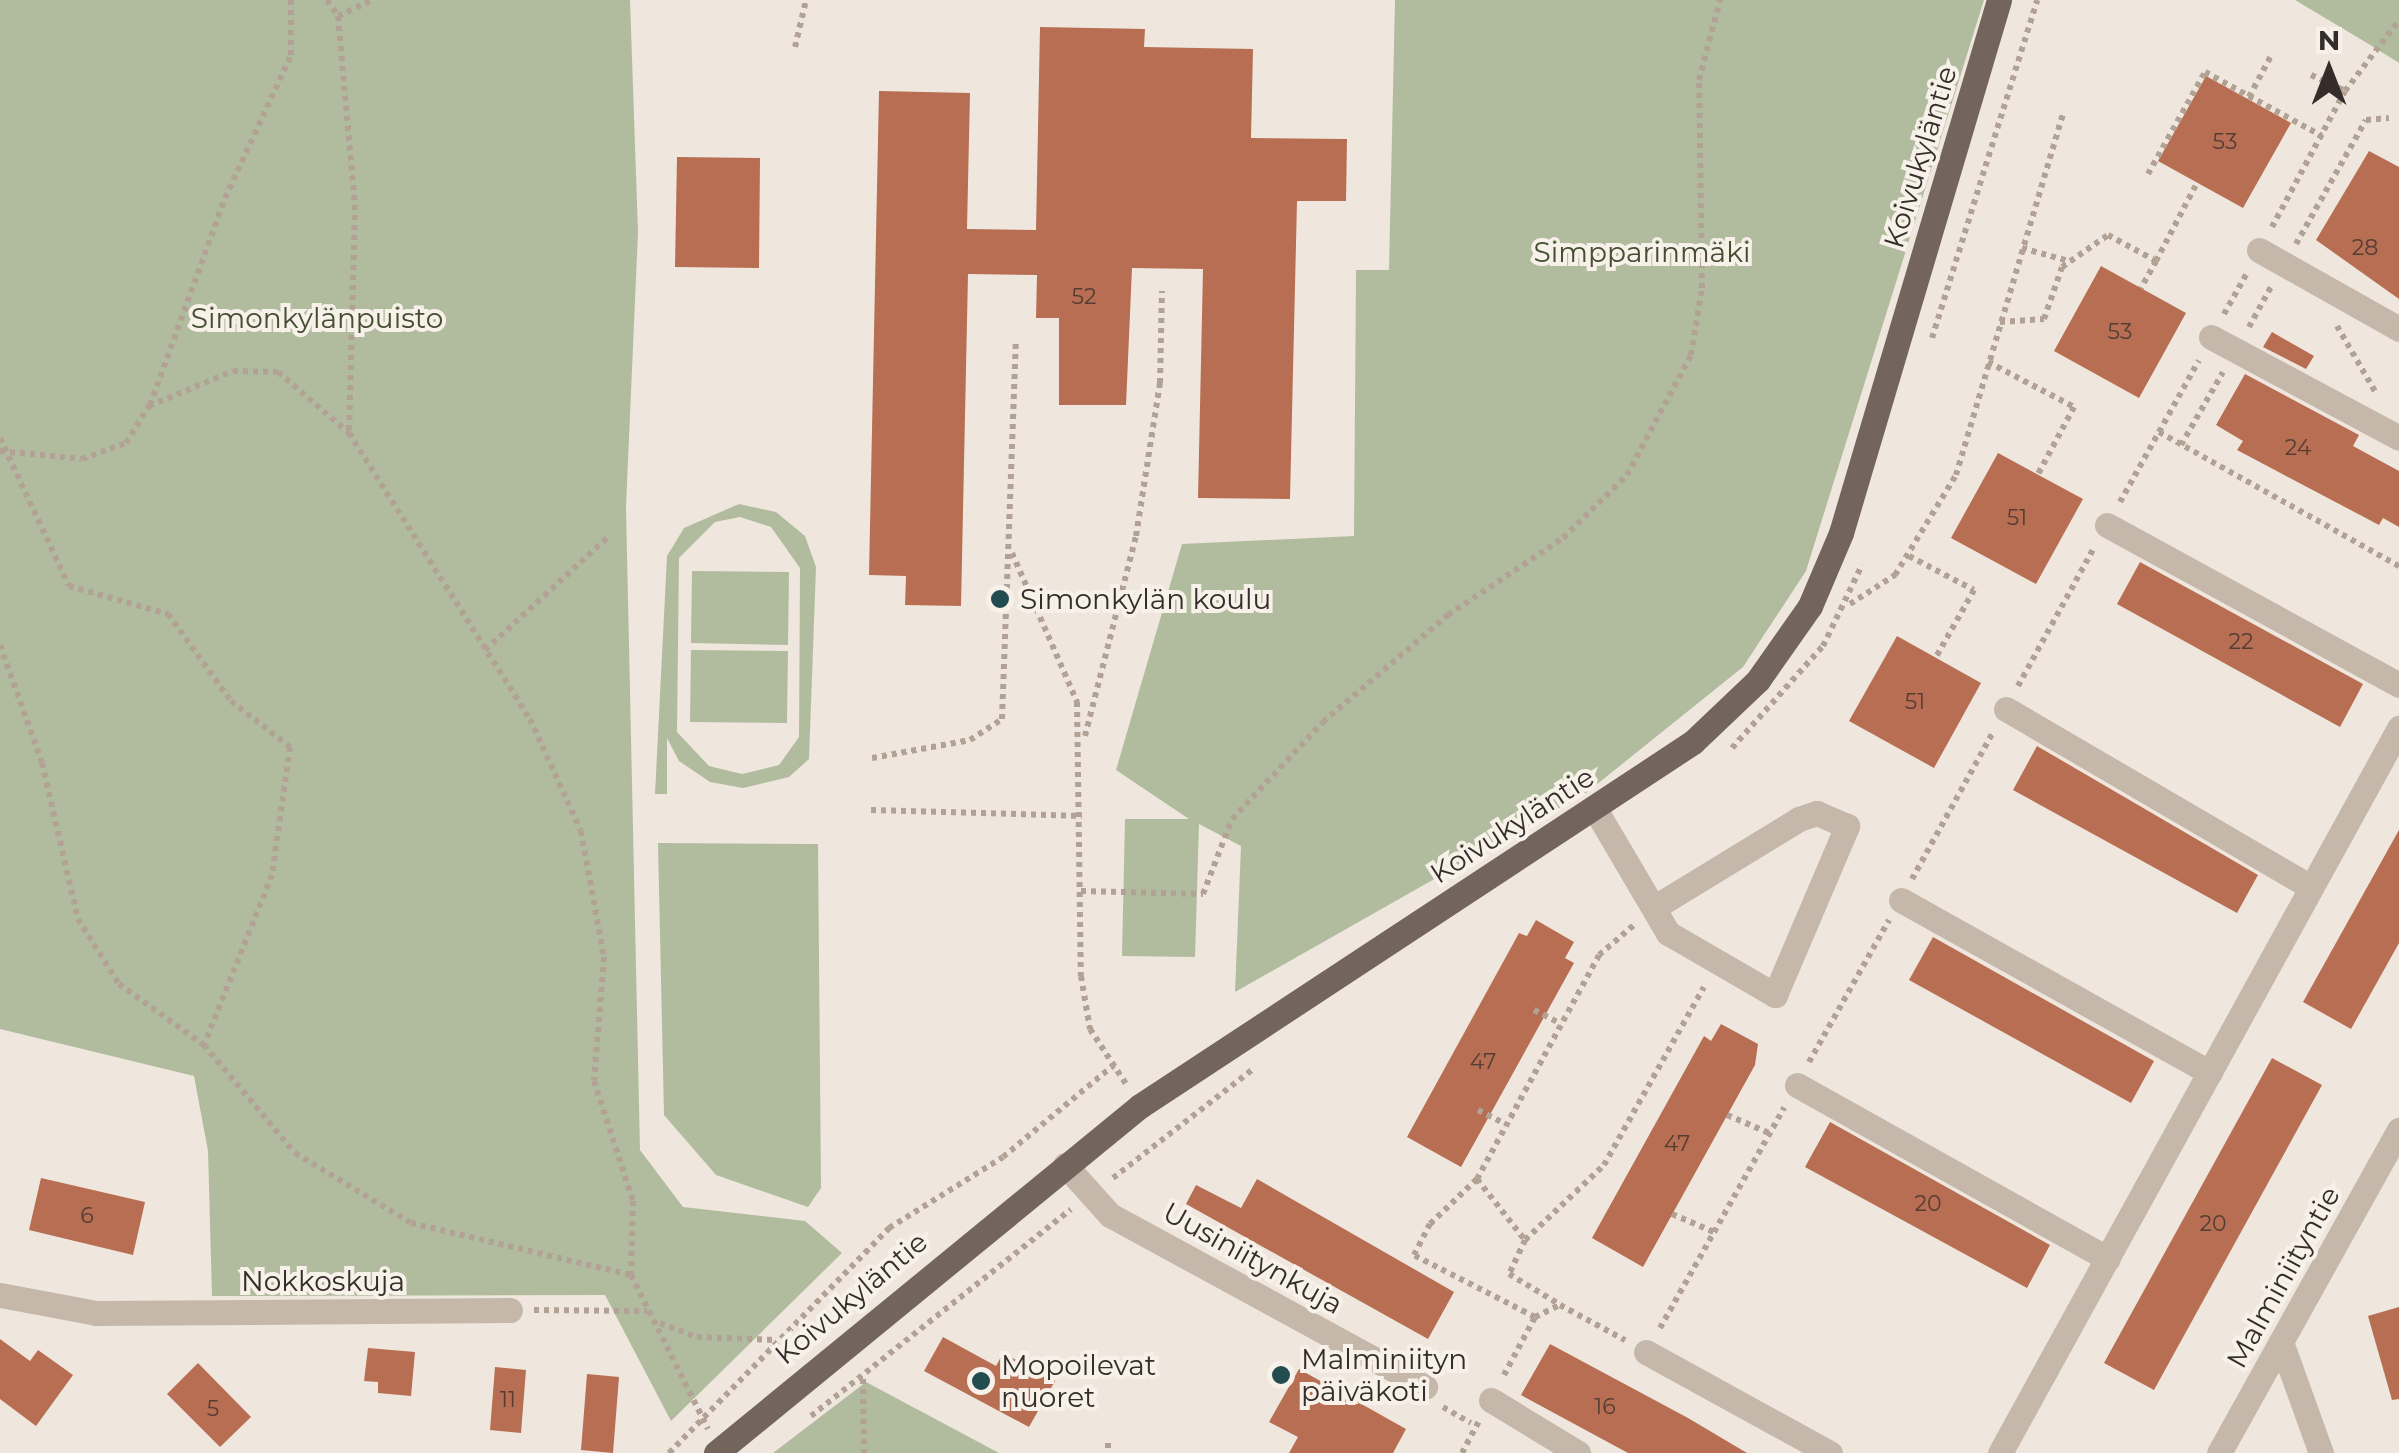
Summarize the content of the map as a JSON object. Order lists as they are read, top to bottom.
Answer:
{
  "streets": {
    "main road": ["Koivukyläntie"],
    "street": ["Uusiniitynkuja", "Malminiityntie", "Nokkoskuja"]
  },
  "crossings": [
    ["Koivukyläntie", "Uusiniitynkuja"]
  ],
  "parks": ["Simpparinmäki", "Simonkylänpuisto"],
  "places": ["Simonkylän koulu", "Malminiityn päiväkoti", "Mopoilevat nuoret"],
  "house_numbers": [
    "53",
    "28",
    "52",
    "53",
    "24",
    "51",
    "22",
    "51",
    "47",
    "47",
    "20",
    "6",
    "20",
    "11",
    "16",
    "5"
  ],
  "north": "top"
}
